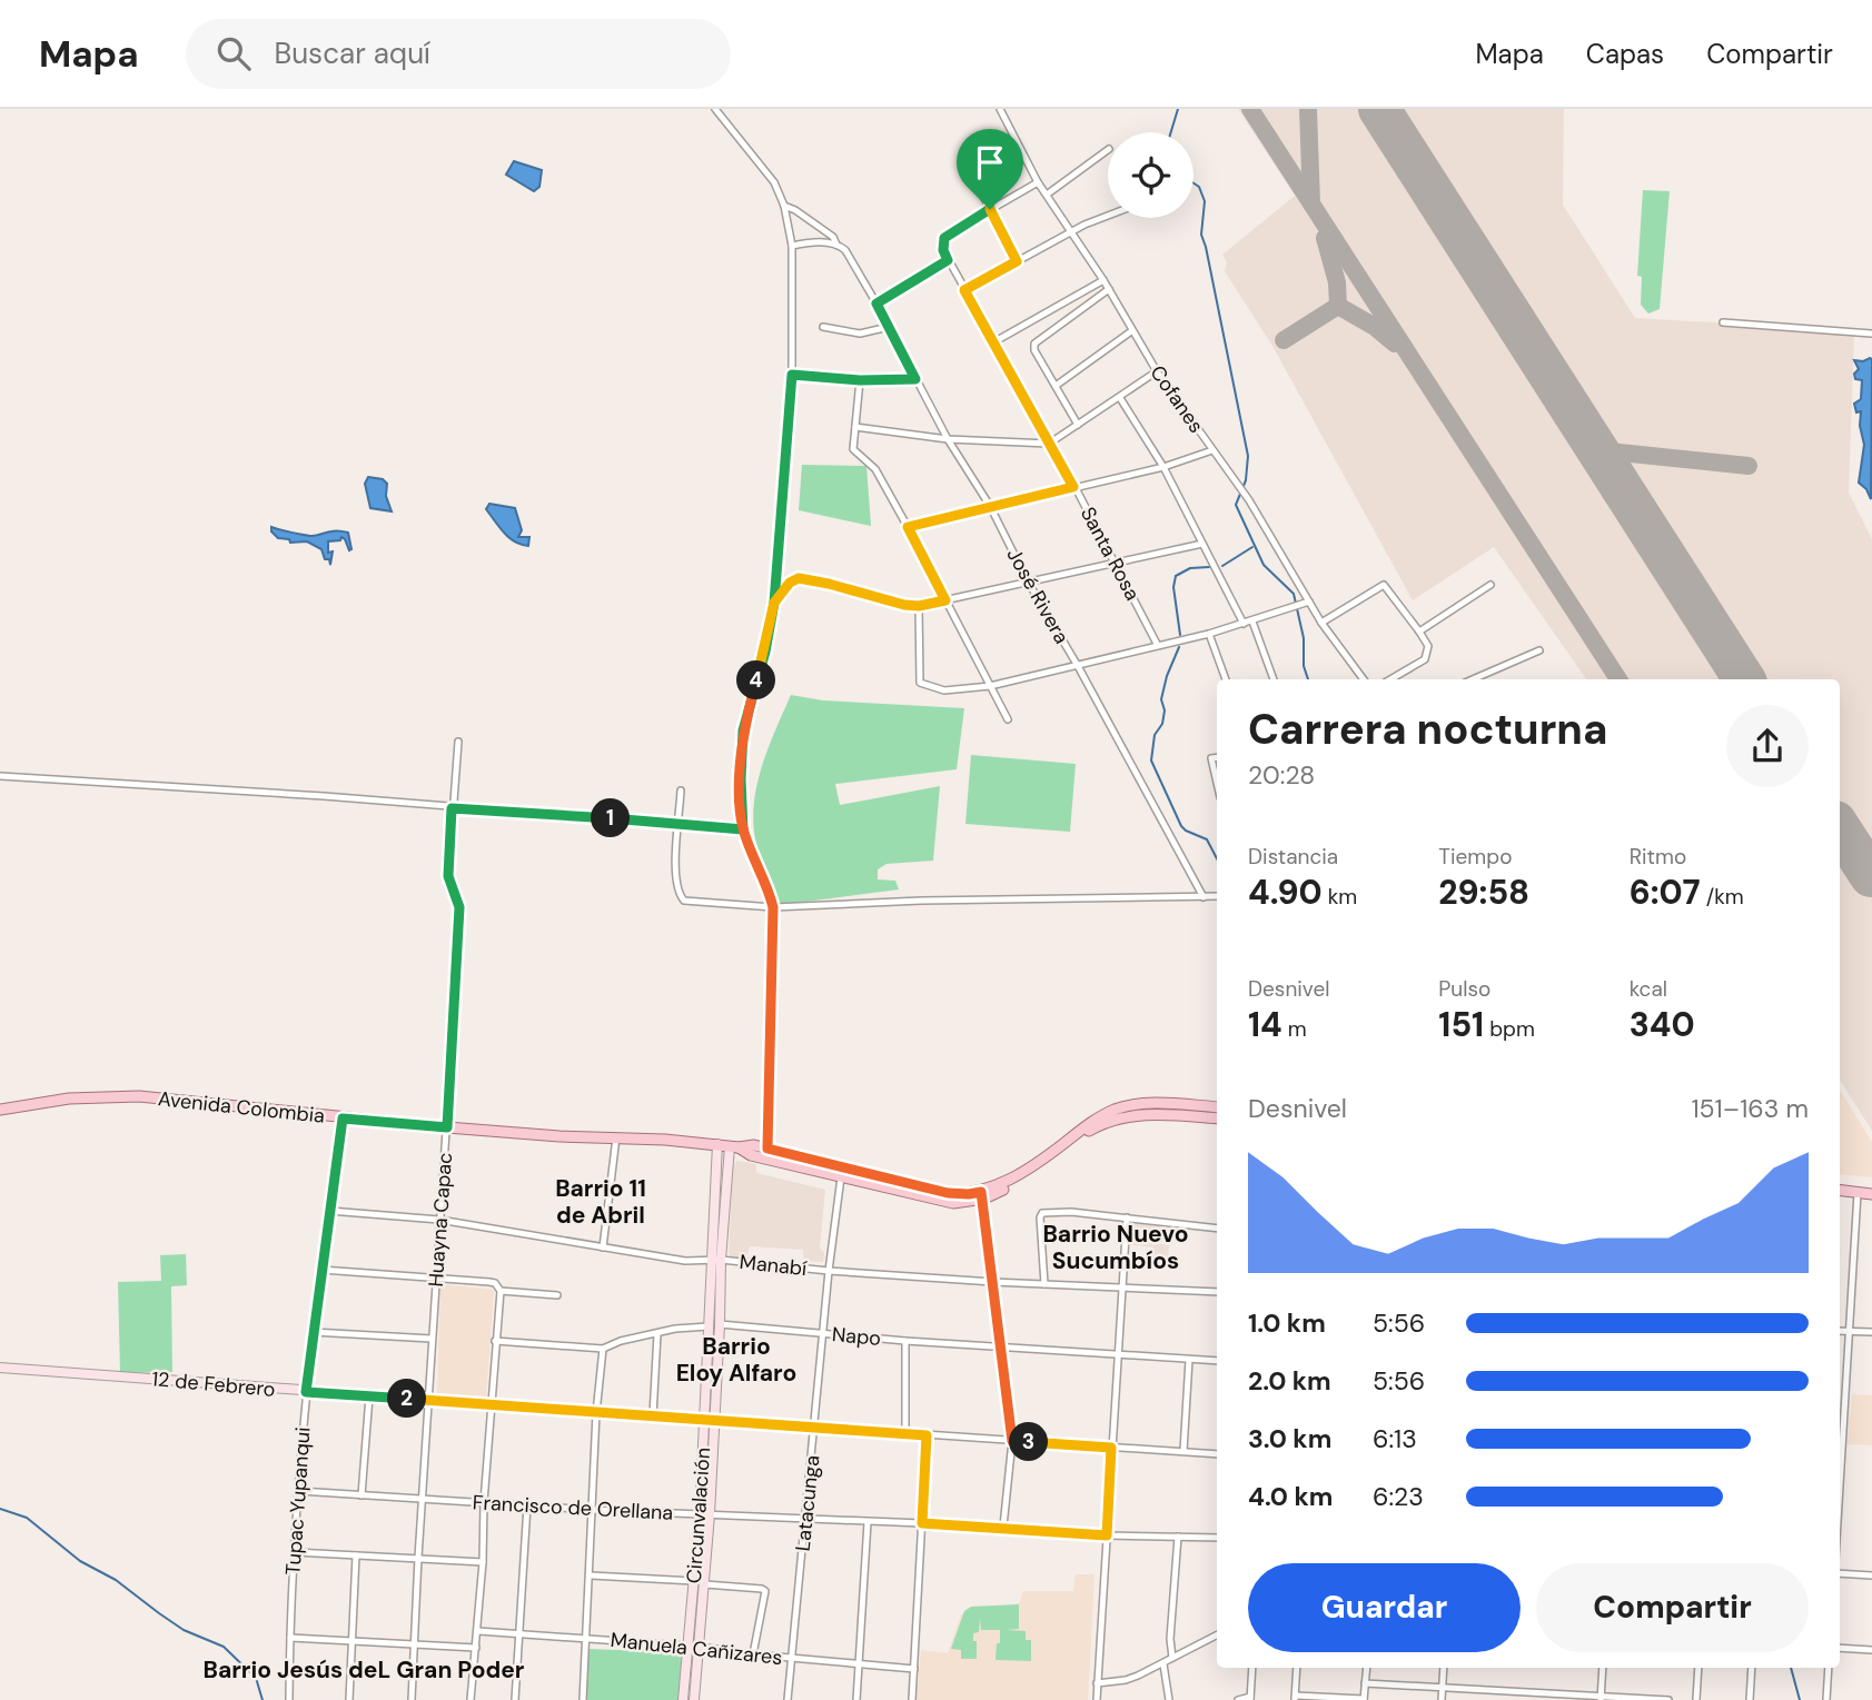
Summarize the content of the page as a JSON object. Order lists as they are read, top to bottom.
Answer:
{
  "streets": {
    "main road": ["Avenida Colombia", "12 de Febrero", "Circunvalación"],
    "street": [
      "Cofanes",
      "Santa Rosa",
      "José Rivera",
      "Huayna Capac",
      "Manabí",
      "Napo",
      "Tupac Yupanqui",
      "Latacunga",
      "Francisco de Orellana",
      "Manuela Cañizares"
    ]
  },
  "crossings": [
    ["Avenida Colombia", "Huayna Capac"],
    ["Avenida Colombia", "Tupac Yupanqui"],
    ["Avenida Colombia", "Latacunga"],
    ["Avenida Colombia", "Circunvalación"],
    ["Huayna Capac", "Manabí"],
    ["Huayna Capac", "12 de Febrero"],
    ["Huayna Capac", "Francisco de Orellana"],
    ["Manabí", "Tupac Yupanqui"],
    ["Manabí", "Latacunga"],
    ["Manabí", "Circunvalación"],
    ["Napo", "Latacunga"],
    ["Napo", "Circunvalación"],
    ["12 de Febrero", "Tupac Yupanqui"],
    ["12 de Febrero", "Latacunga"],
    ["12 de Febrero", "Circunvalación"],
    ["Tupac Yupanqui", "Francisco de Orellana"],
    ["Latacunga", "Francisco de Orellana"],
    ["Latacunga", "Manuela Cañizares"],
    ["Francisco de Orellana", "Circunvalación"],
    ["Circunvalación", "Manuela Cañizares"]
  ],
  "districts": [
    "Barrio 11 de Abril",
    "Barrio Nuevo Sucumbíos",
    "Barrio Eloy Alfaro",
    "Barrio Jesús deL Gran Poder"
  ],
  "page": {
    "header": "Mapa",
    "search": "Buscar aquí",
    "nav": ["Mapa", "Capas", "Compartir"],
    "pins": [
      "4",
      "1",
      "2",
      "3"
    ],
    "heading": ["Carrera nocturna", "20:28"],
    "stats": [
      ["Distancia", "4.90 km"],
      ["Tiempo", "29:58"],
      ["Ritmo", "6:07 /km"],
      ["Desnivel", "14 m"],
      ["Pulso", "151 bpm"],
      ["kcal", "340"]
    ],
    "chart": ["Desnivel", "151–163 m"],
    "list": [
      {
        "name": "1.0 km",
        "note": "5:56"
      },
      {
        "name": "2.0 km",
        "note": "5:56"
      },
      {
        "name": "3.0 km",
        "note": "6:13"
      },
      {
        "name": "4.0 km",
        "note": "6:23"
      }
    ],
    "buttons": ["Guardar", "Compartir"]
  }
}
